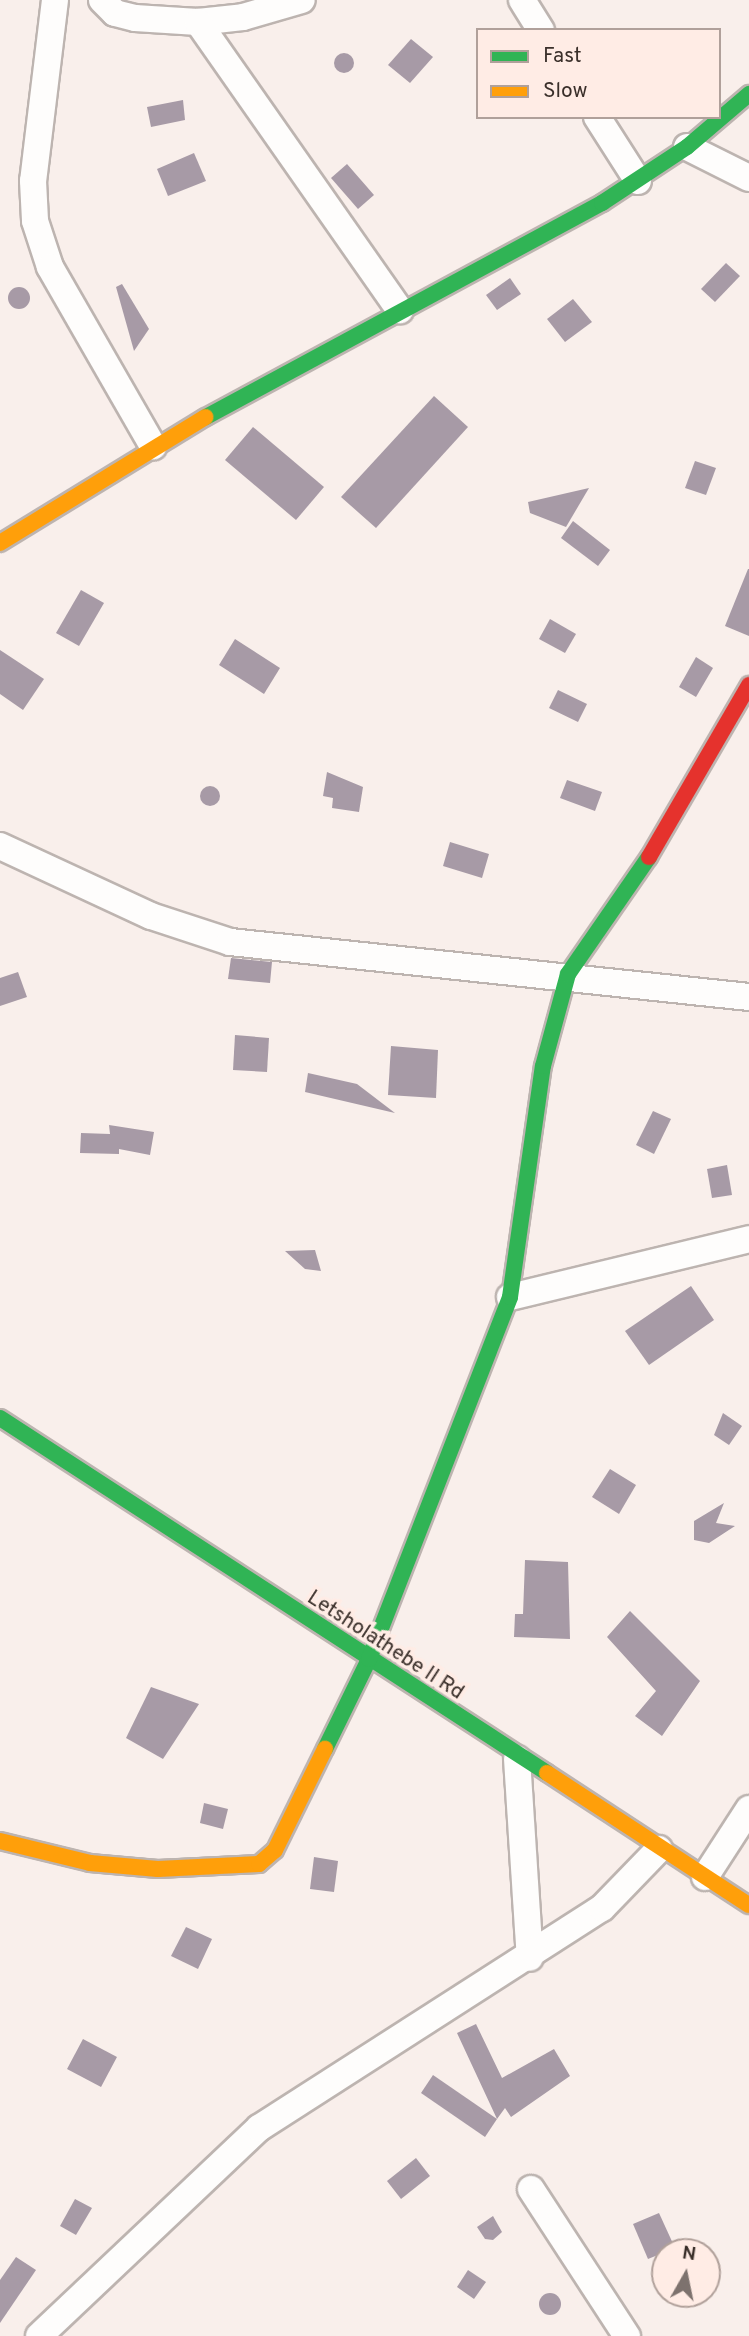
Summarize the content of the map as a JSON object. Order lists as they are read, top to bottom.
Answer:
{
  "streets": {
    "street": ["Letsholathebe II Rd"]
  },
  "legend": ["Fast", "Slow"],
  "north": "top"
}
